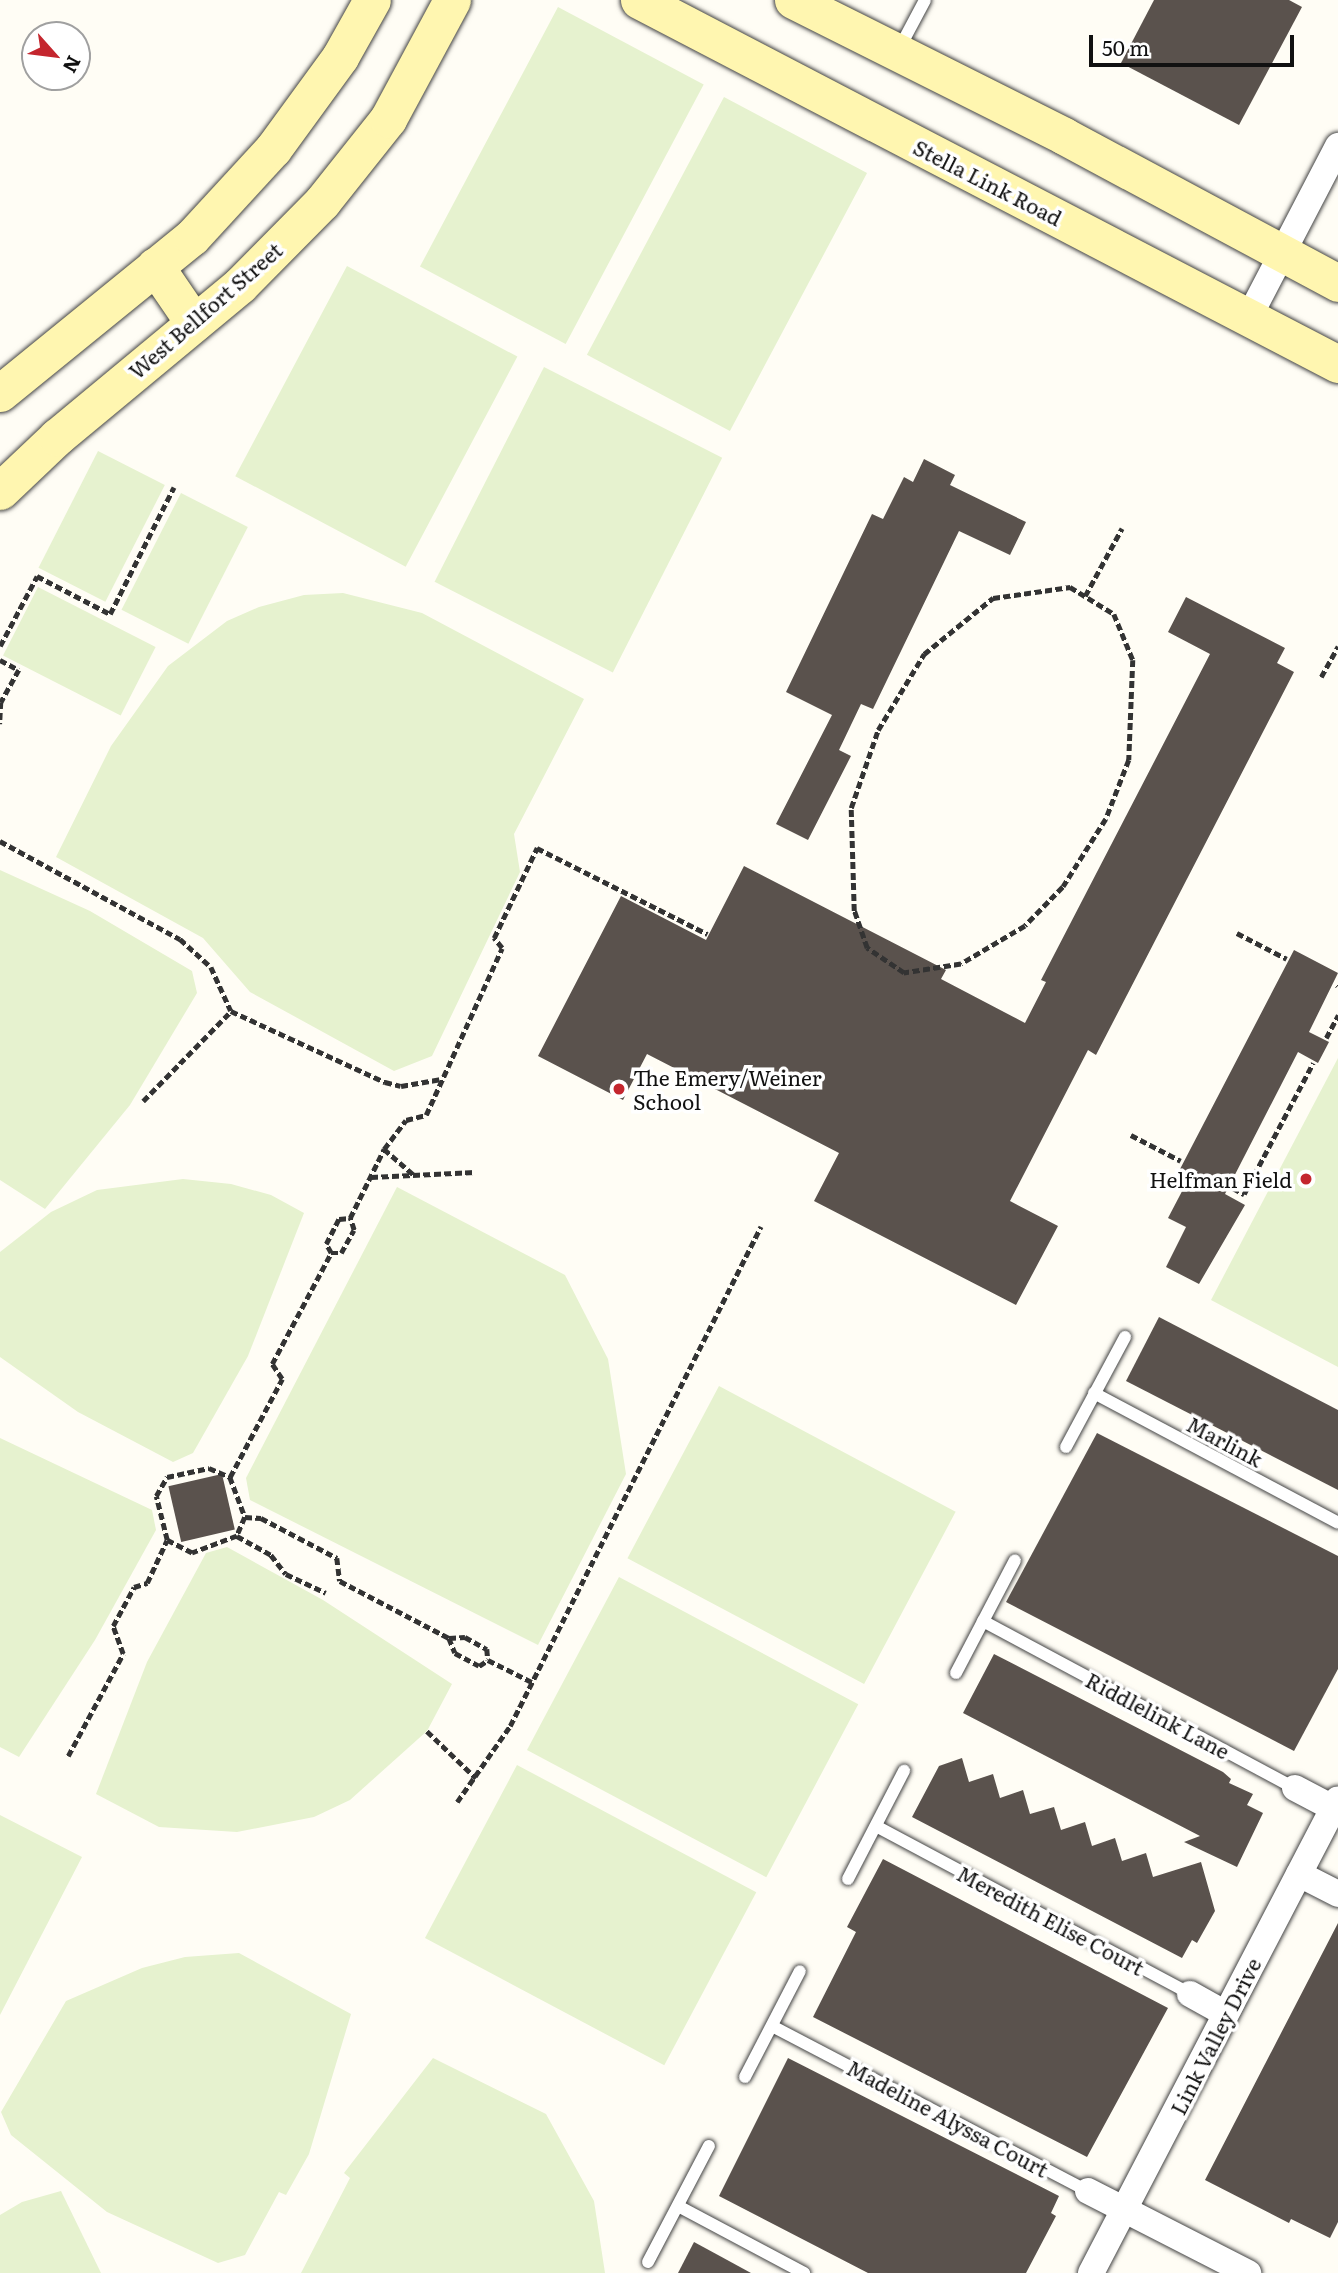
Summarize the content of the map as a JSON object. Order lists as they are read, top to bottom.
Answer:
{
  "streets": {
    "main road": ["Stella Link Road", "West Bellfort Street"],
    "street": [
      "Riddlelink Lane",
      "Meredith Elise Court",
      "Link Valley Drive",
      "Madeline Alyssa Court"
    ],
    "lane": ["Marlink"]
  },
  "crossings": [
    ["Riddlelink Lane", "Link Valley Drive"],
    ["Meredith Elise Court", "Link Valley Drive"],
    ["Link Valley Drive", "Madeline Alyssa Court"]
  ],
  "places": ["The Emery/Weiner School", "Helfman Field"],
  "scale_bar": "50 m",
  "north": "bottom right"
}
